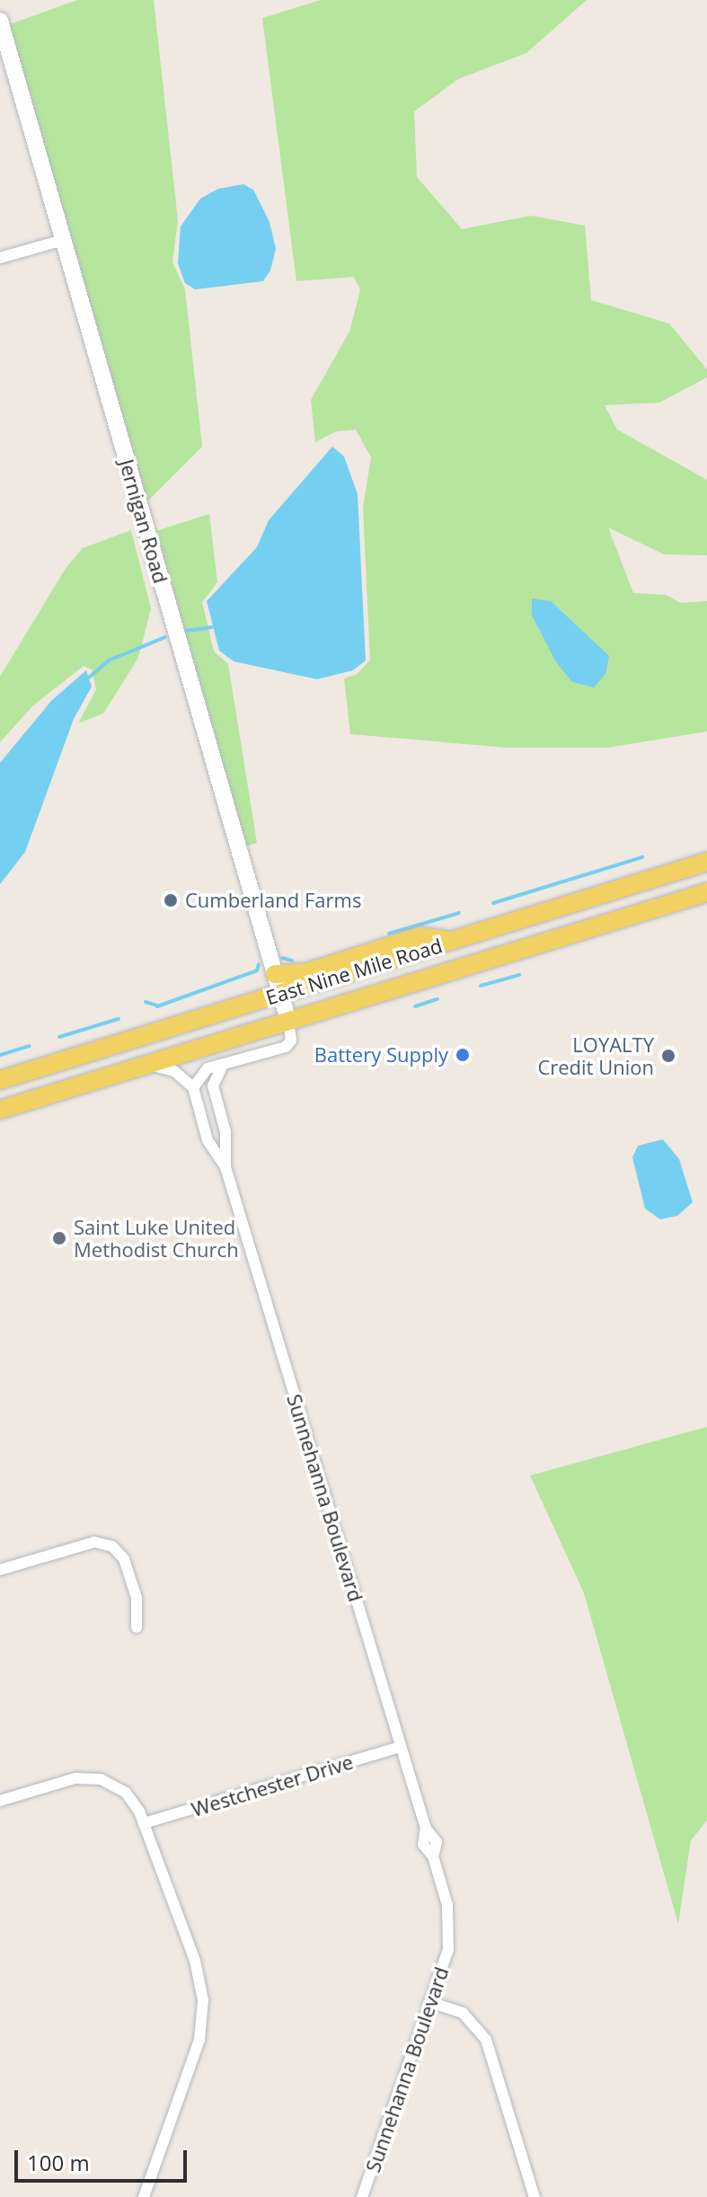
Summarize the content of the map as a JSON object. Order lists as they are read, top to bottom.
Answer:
{
  "streets": {
    "main road": ["East Nine Mile Road"],
    "street": ["Jernigan Road", "Sunnehanna Boulevard", "Westchester Drive"]
  },
  "crossings": [
    ["Jernigan Road", "East Nine Mile Road"],
    ["Sunnehanna Boulevard", "Westchester Drive"]
  ],
  "places": [
    "Cumberland Farms",
    "Battery Supply",
    "LOYALTY Credit Union",
    "Saint Luke United Methodist Church"
  ],
  "scale_bar": "100 m"
}
